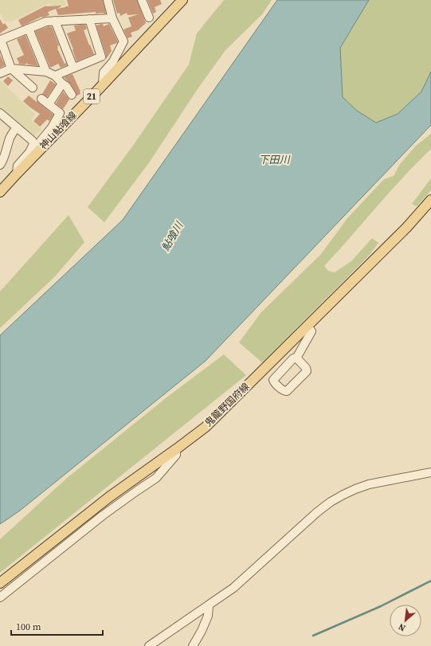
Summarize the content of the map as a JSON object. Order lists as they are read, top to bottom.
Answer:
{
  "streets": {
    "main road": ["21", "神山鮎喰線", "鬼籠野国府線"]
  },
  "water": ["下田川", "鮎喰川"],
  "scale_bar": "100 m",
  "north": "bottom left"
}
